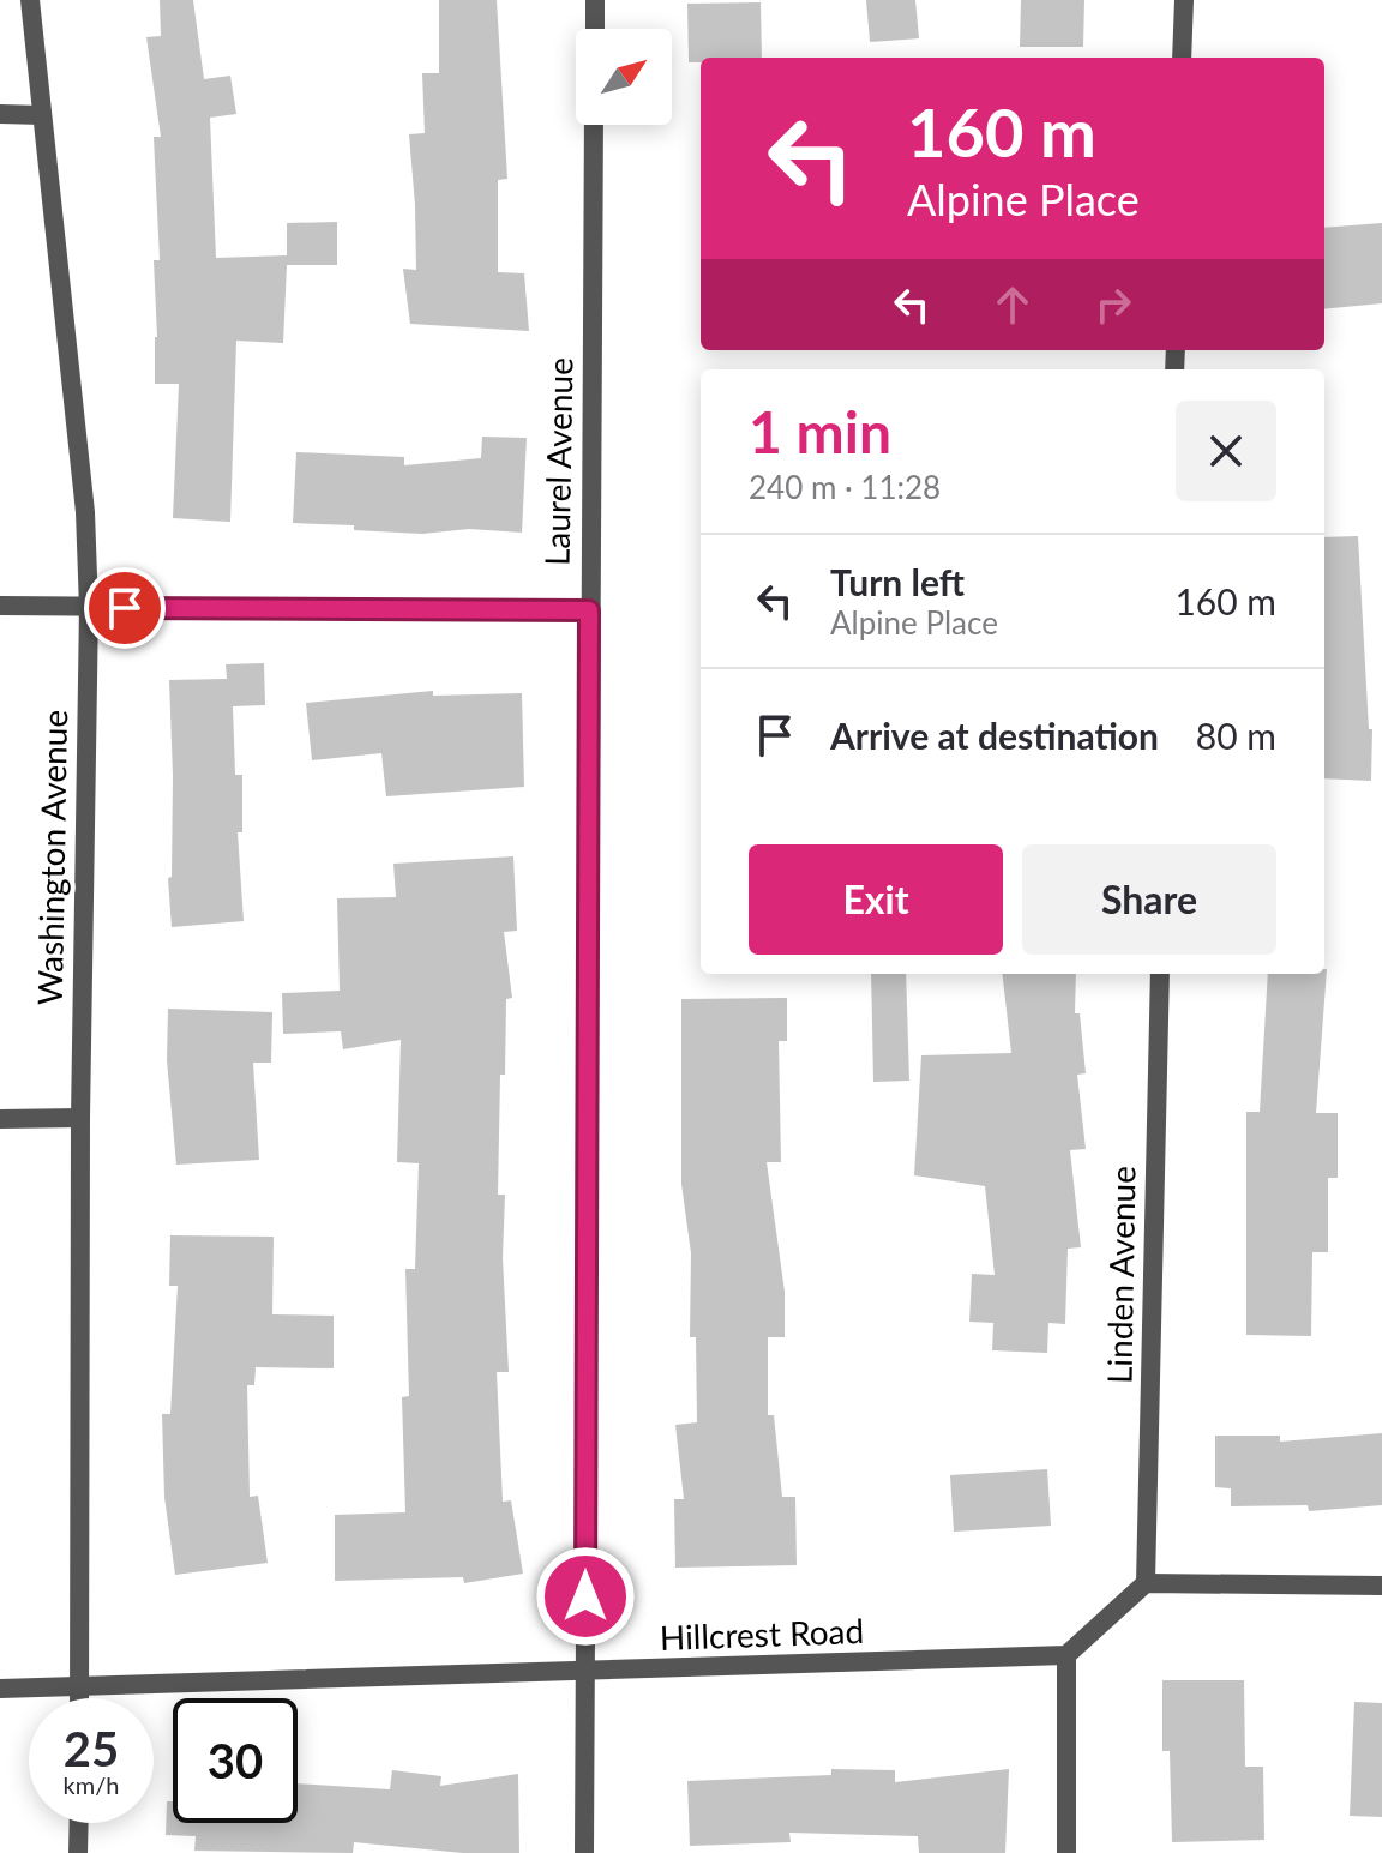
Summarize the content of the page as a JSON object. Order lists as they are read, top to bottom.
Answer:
{
  "streets": {
    "street": [
      "Laurel Avenue",
      "Washington Avenue",
      "Linden Avenue",
      "Hillcrest Road"
    ]
  },
  "crossings": [
    ["Laurel Avenue", "Hillcrest Road"],
    ["Washington Avenue", "Hillcrest Road"]
  ],
  "north": "top right",
  "page": {
    "turn": ["160 m", "Alpine Place"],
    "heading": ["1 min", "240 m · 11:28"],
    "list": [
      {
        "name": "Turn left",
        "note": "Alpine Place",
        "value": "160 m"
      },
      {
        "name": "Arrive at destination",
        "value": "80 m"
      }
    ],
    "buttons": ["Exit", "Share"],
    "speed": "25 km/h",
    "limit": "30"
  }
}
